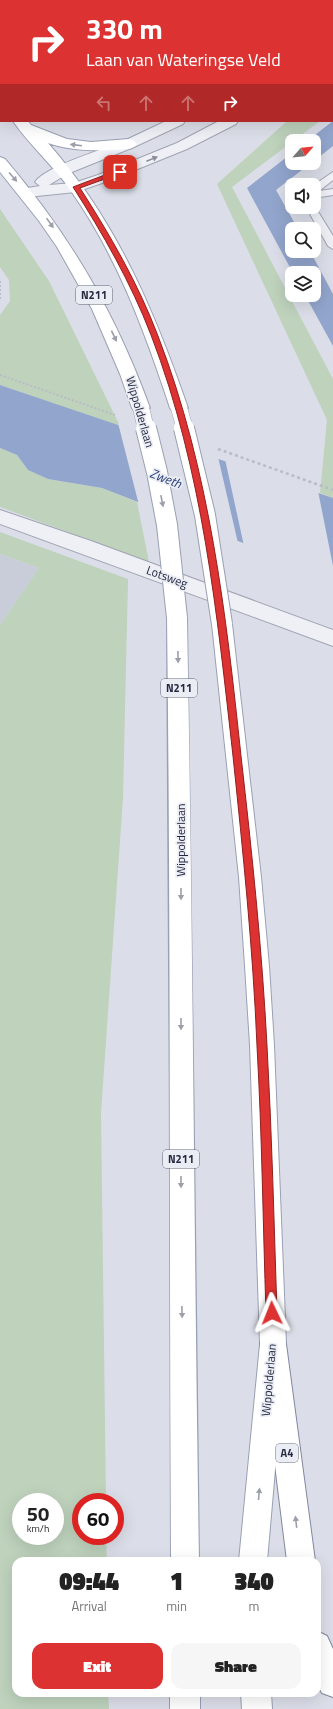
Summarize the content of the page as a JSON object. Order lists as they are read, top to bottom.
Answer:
{
  "streets": {
    "main road": ["N211", "Wippolderlaan", "A4"],
    "street": ["Lotsweg"]
  },
  "crossings": [
    ["Wippolderlaan", "A4"]
  ],
  "water": ["Zweth"],
  "north": "top right",
  "page": {
    "turn": ["330 m", "Laan van Wateringse Veld"],
    "speed": "50 km/h",
    "limit": "60",
    "eta": [
      "09:44",
      "Arrival",
      "1",
      "min",
      "340",
      "m"
    ],
    "buttons": ["Exit", "Share"]
  }
}
